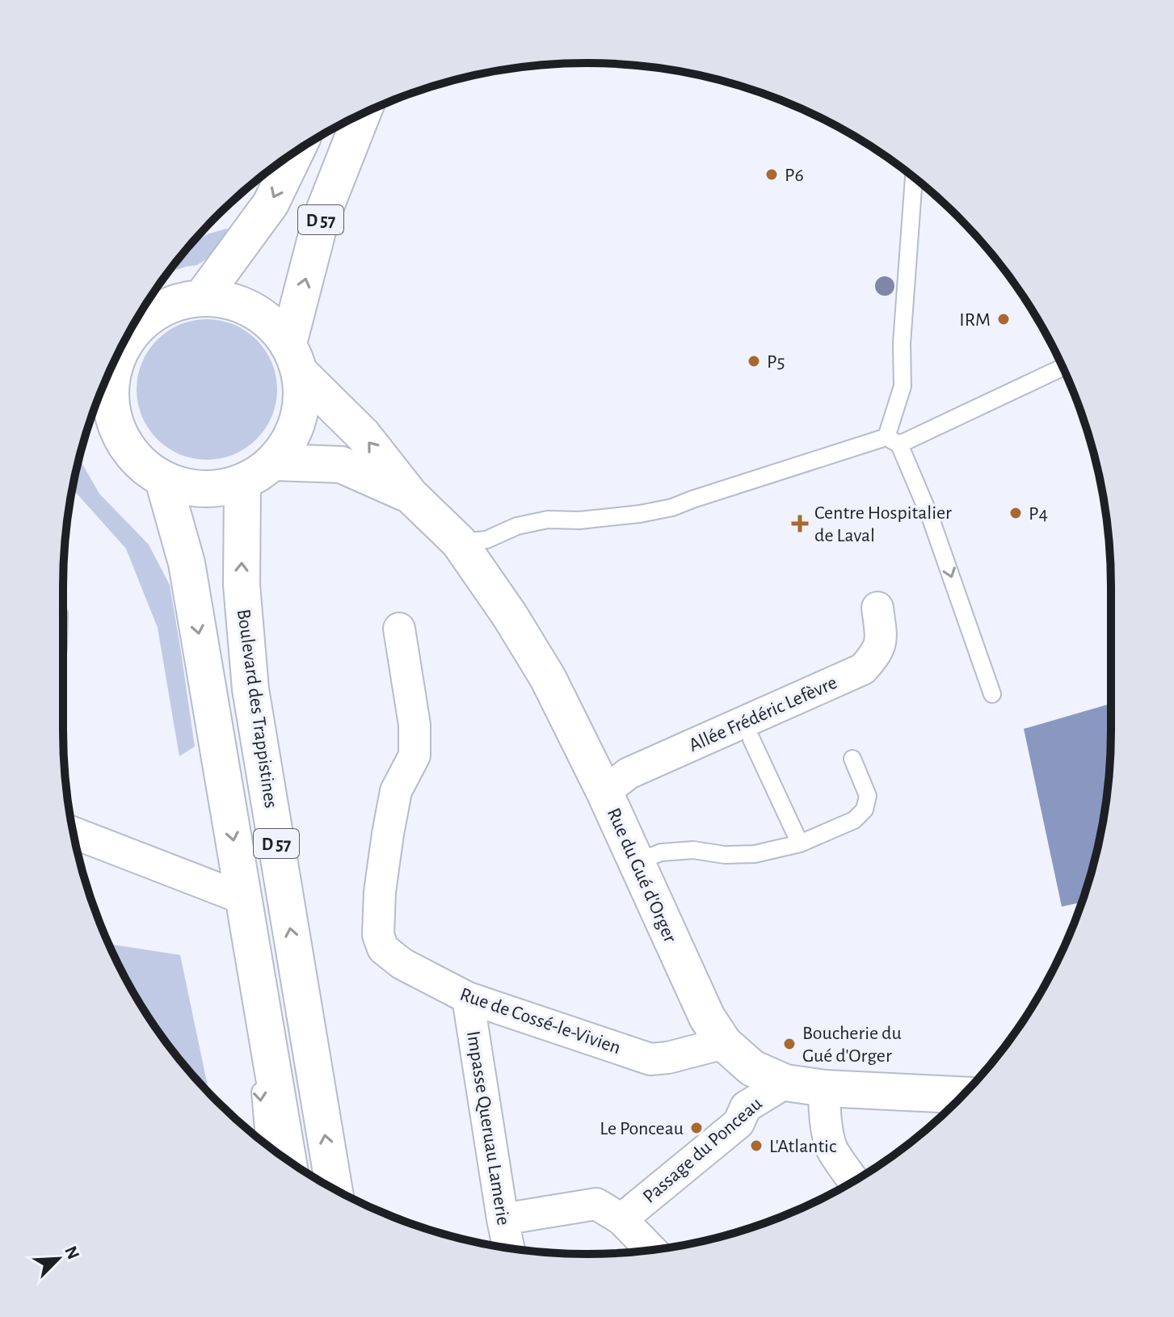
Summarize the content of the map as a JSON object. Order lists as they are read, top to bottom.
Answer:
{
  "streets": {
    "main road": ["D 57", "Boulevard des Trappistines", "Rue du Gué d'Orger"],
    "street": [
      "Allée Frédéric Lefèvre",
      "Rue de Cossé-le-Vivien",
      "Impasse Queruau Lamerie",
      "Passage du Ponceau"
    ]
  },
  "crossings": [
    ["D 57", "Rue du Gué d'Orger"],
    ["Allée Frédéric Lefèvre", "Rue du Gué d'Orger"],
    ["Rue du Gué d'Orger", "Rue de Cossé-le-Vivien"],
    ["Rue du Gué d'Orger", "Passage du Ponceau"],
    ["Rue de Cossé-le-Vivien", "Impasse Queruau Lamerie"]
  ],
  "places": {
    "other": [
      "P6",
      "IRM",
      "P5",
      "P4",
      "Boucherie du Gué d'Orger",
      "Le Ponceau",
      "L'Atlantic"
    ],
    "health": ["Centre Hospitalier de Laval"]
  },
  "north": "top right"
}
